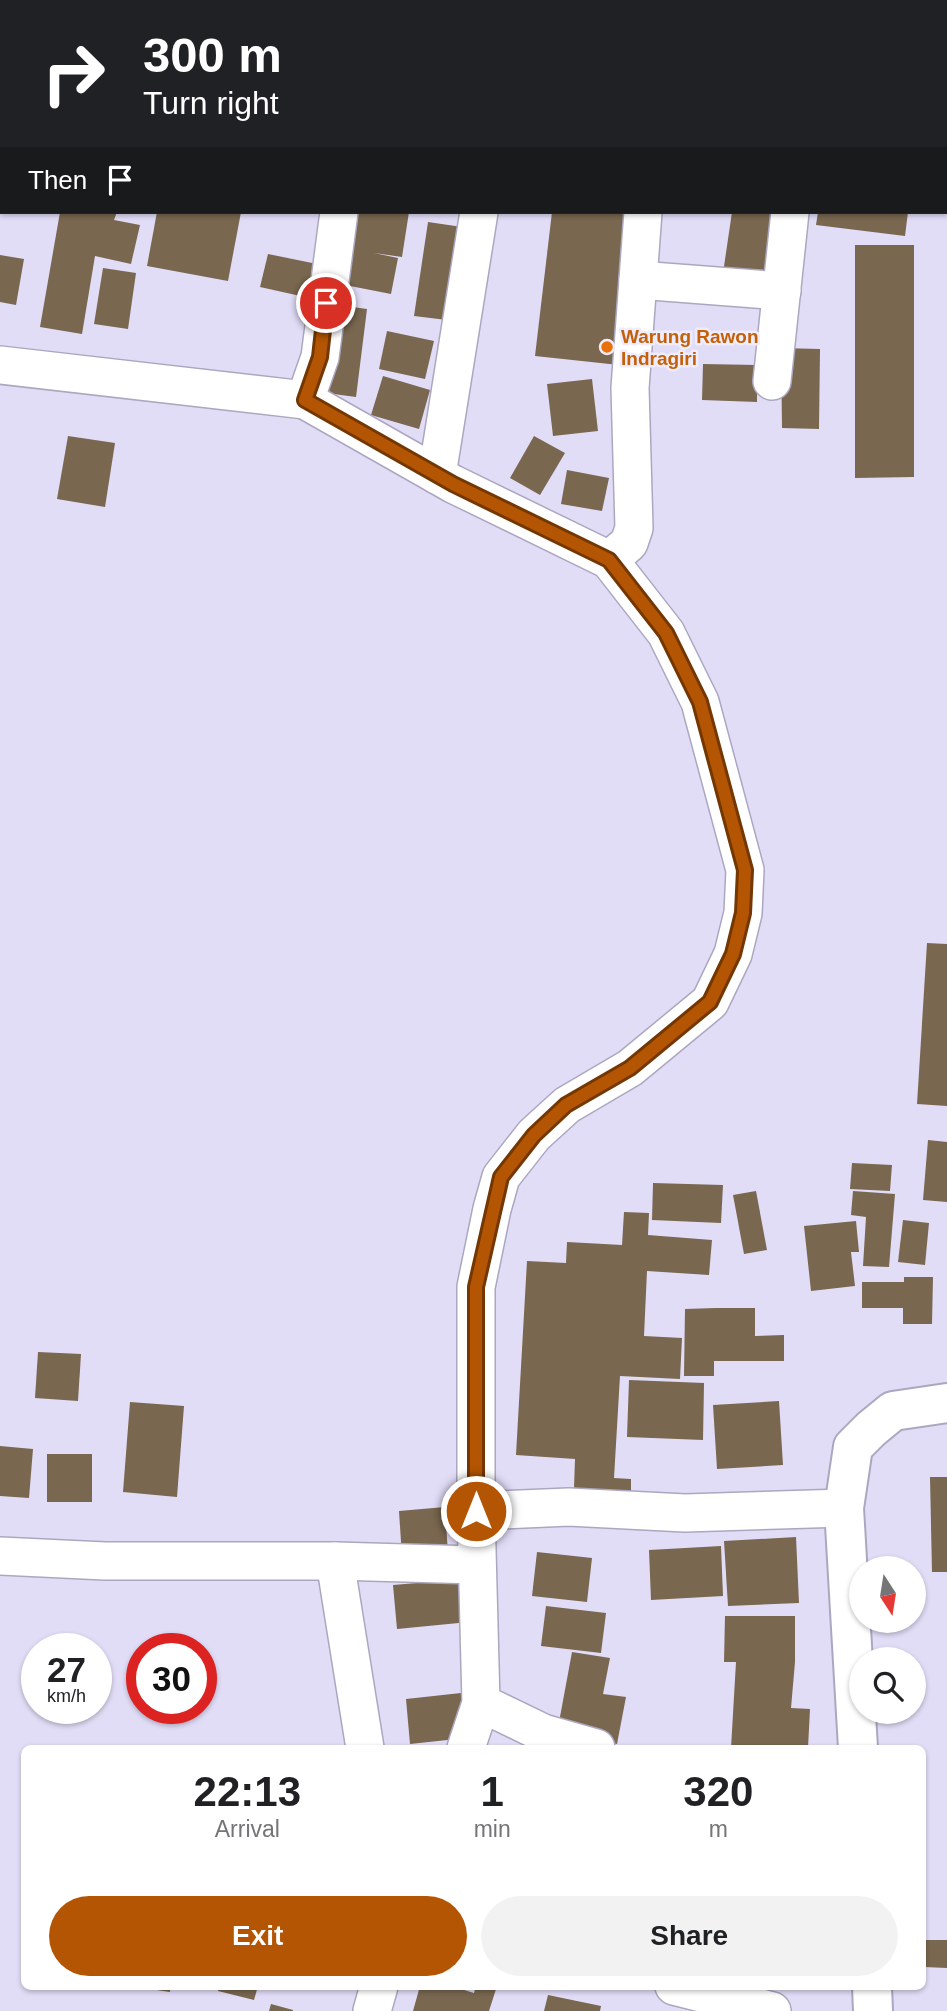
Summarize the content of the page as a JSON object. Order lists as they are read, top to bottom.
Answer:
{
  "places": ["Warung Rawon Indragiri"],
  "north": "bottom",
  "page": {
    "turn": ["300 m", "Turn right"],
    "then": "Then",
    "speed": "27 km/h",
    "limit": "30",
    "eta": [
      "22:13",
      "Arrival",
      "1",
      "min",
      "320",
      "m"
    ],
    "buttons": ["Exit", "Share"]
  }
}
